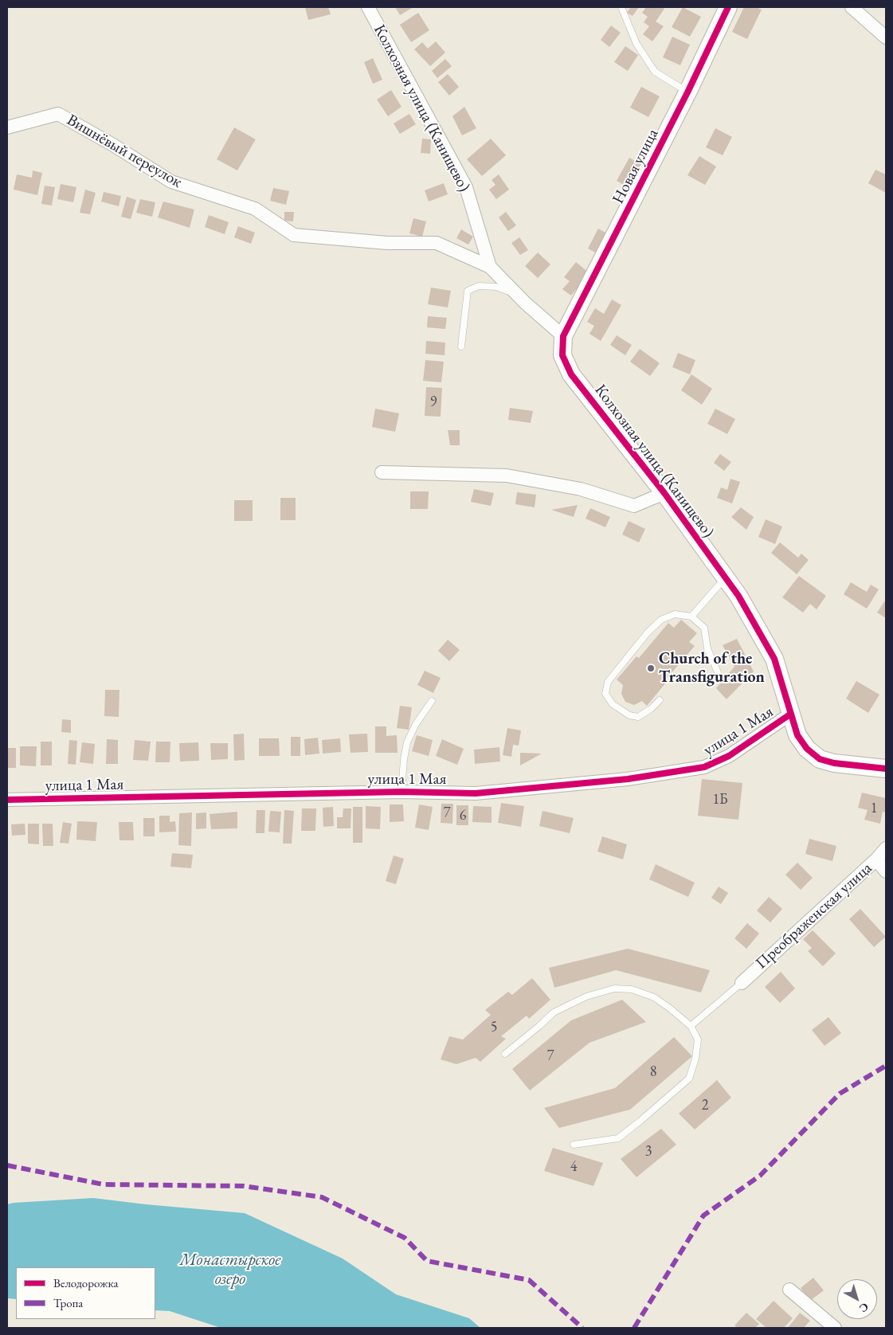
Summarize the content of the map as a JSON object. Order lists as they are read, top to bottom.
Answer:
{
  "streets": {
    "street": [
      "Колхозная улица (Канищево)",
      "Вишнёвый переулок",
      "Новая улица",
      "улица 1 Мая",
      "Преображенская улица"
    ]
  },
  "crossings": [
    ["Колхозная улица (Канищево)", "Вишнёвый переулок"],
    ["Колхозная улица (Канищево)", "Новая улица"],
    ["Колхозная улица (Канищево)", "улица 1 Мая"]
  ],
  "water": ["Монастырское озеро"],
  "places": ["Church of the Transfiguration"],
  "house_numbers": [
    "9",
    "1Б",
    "1",
    "7",
    "6",
    "5",
    "7",
    "8",
    "2",
    "3",
    "4"
  ],
  "legend": ["Велодорожка", "Тропа"],
  "north": "bottom right"
}
